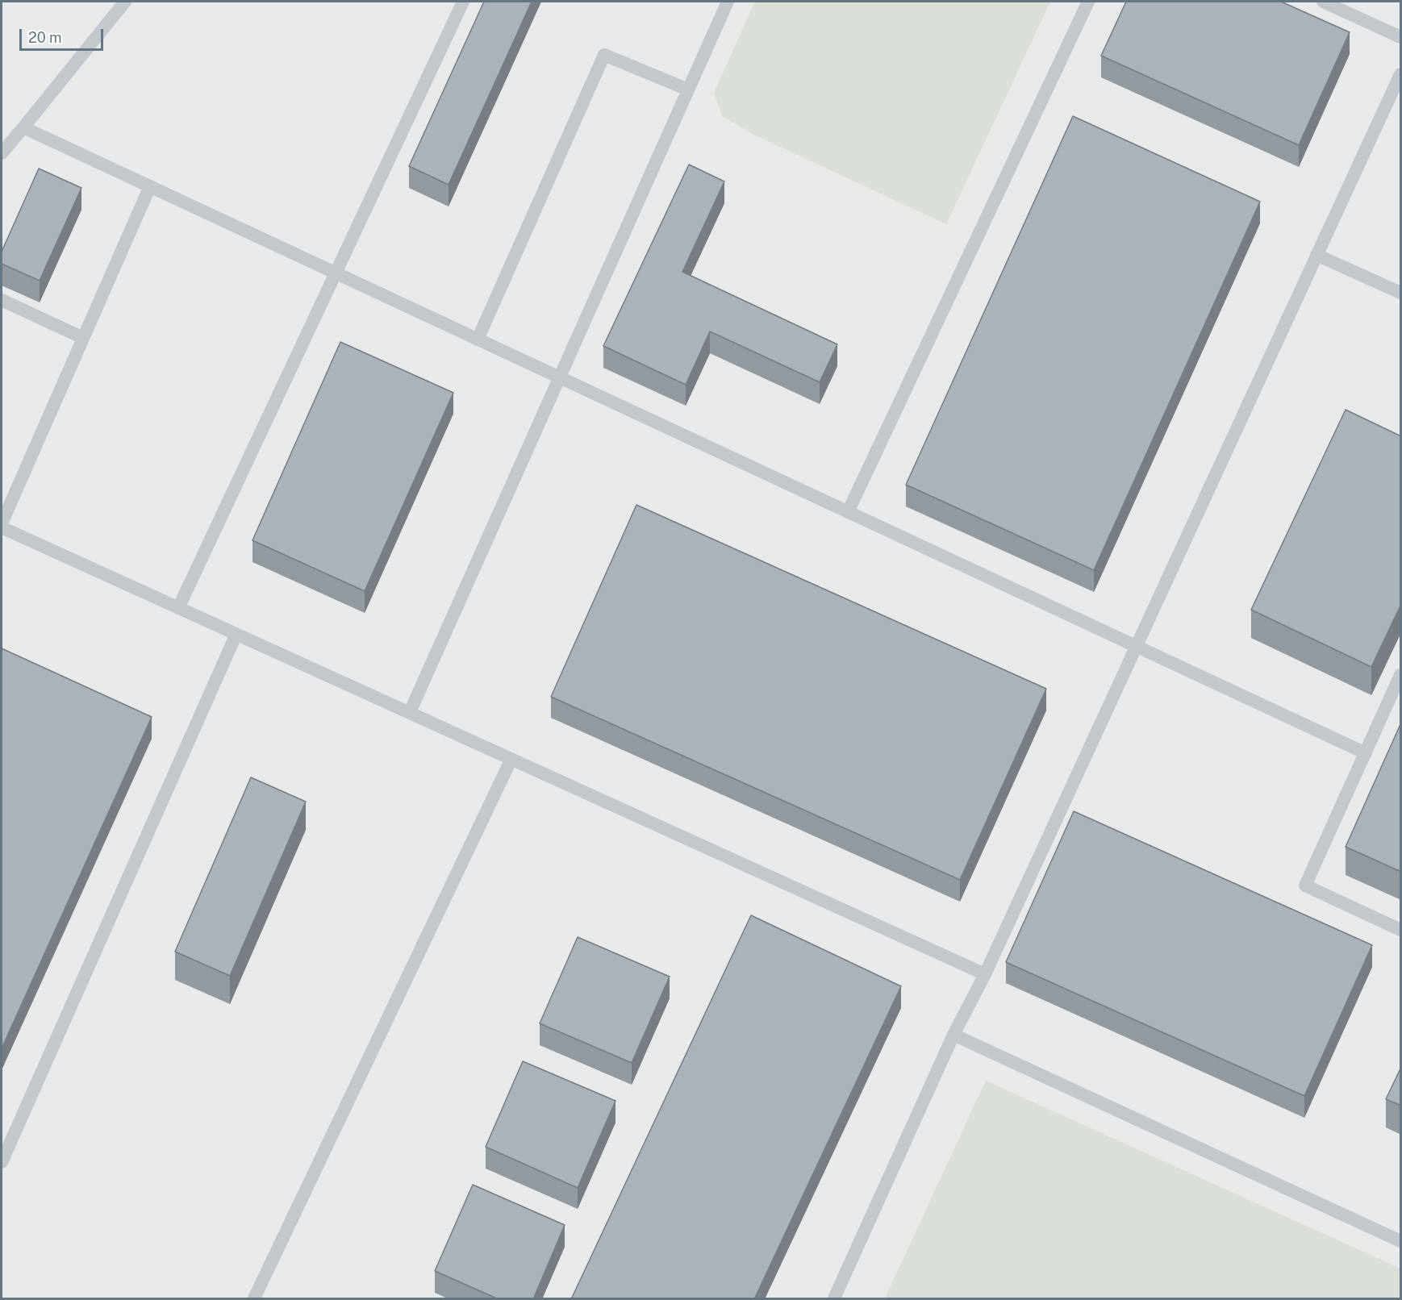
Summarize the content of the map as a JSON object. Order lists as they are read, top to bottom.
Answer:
{
  "scale_bar": "20 m"
}
